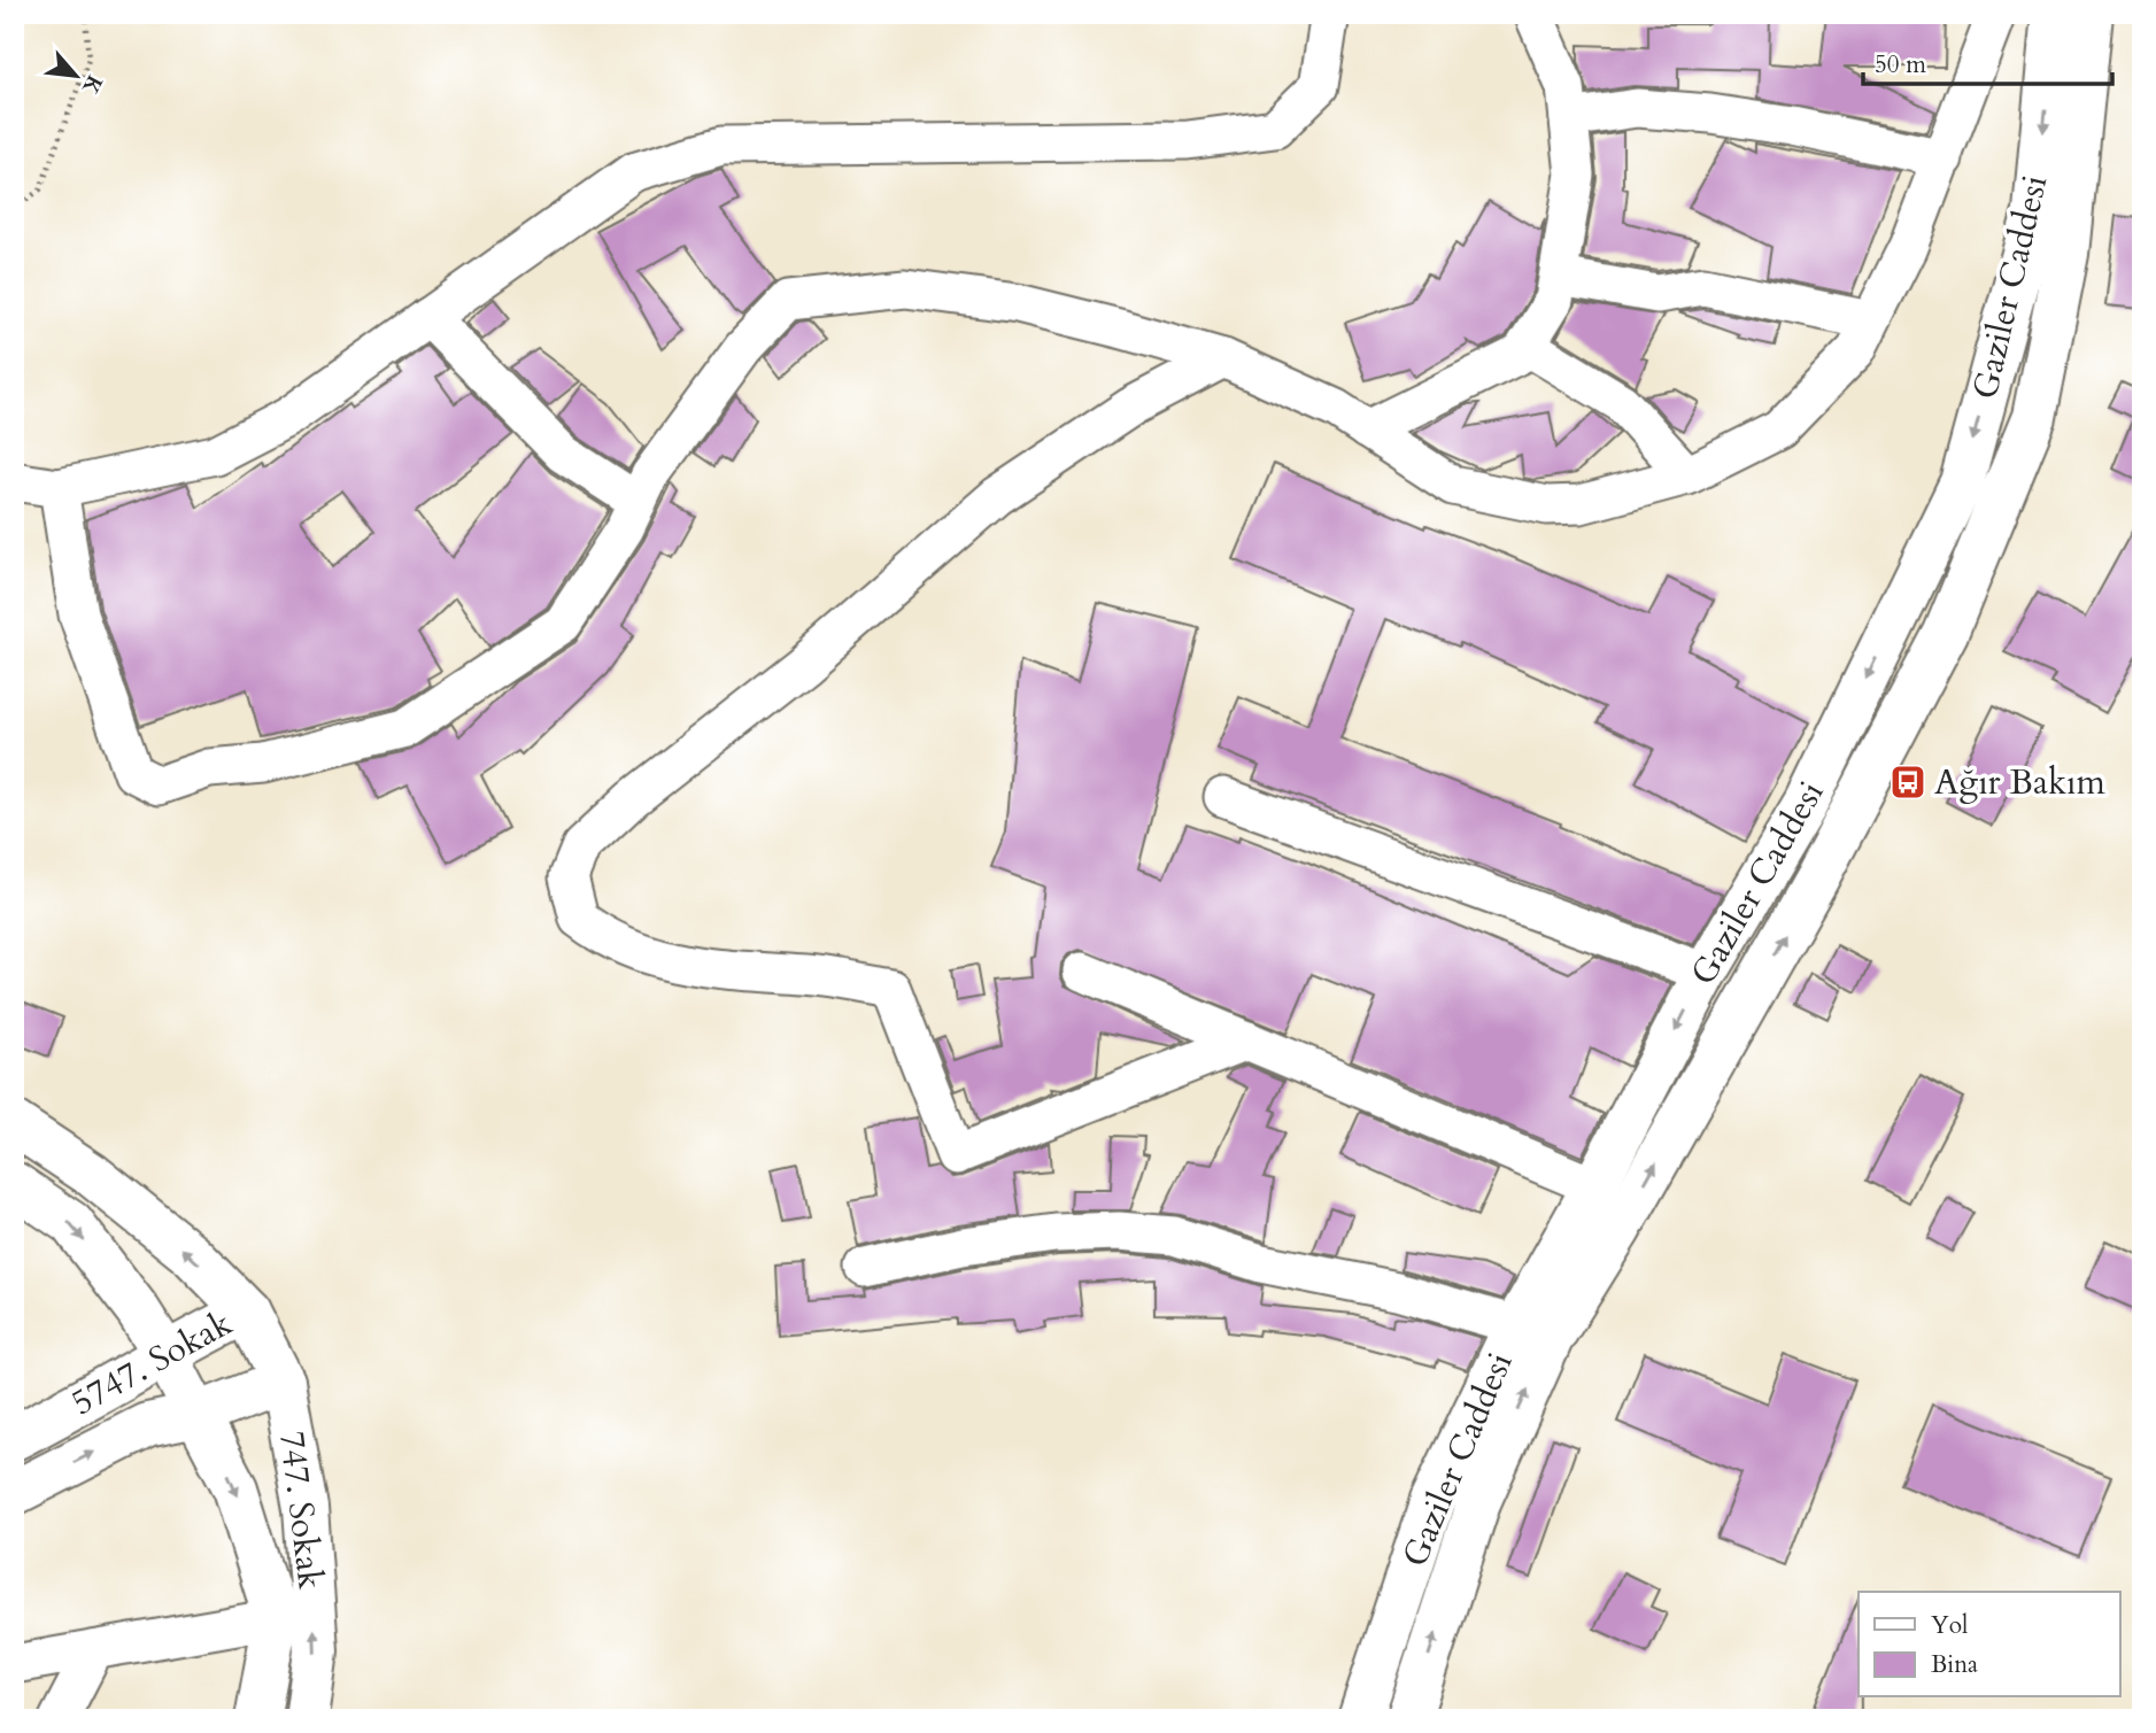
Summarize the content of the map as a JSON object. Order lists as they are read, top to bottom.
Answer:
{
  "streets": {
    "main road": ["Gaziler Caddesi", "5747. Sokak", "747. Sokak"]
  },
  "crossings": [
    ["5747. Sokak", "747. Sokak"]
  ],
  "places": {
    "bus stop": ["Ağır Bakım"]
  },
  "legend": ["Yol", "Bina"],
  "scale_bar": "50 m",
  "north": "bottom right"
}
